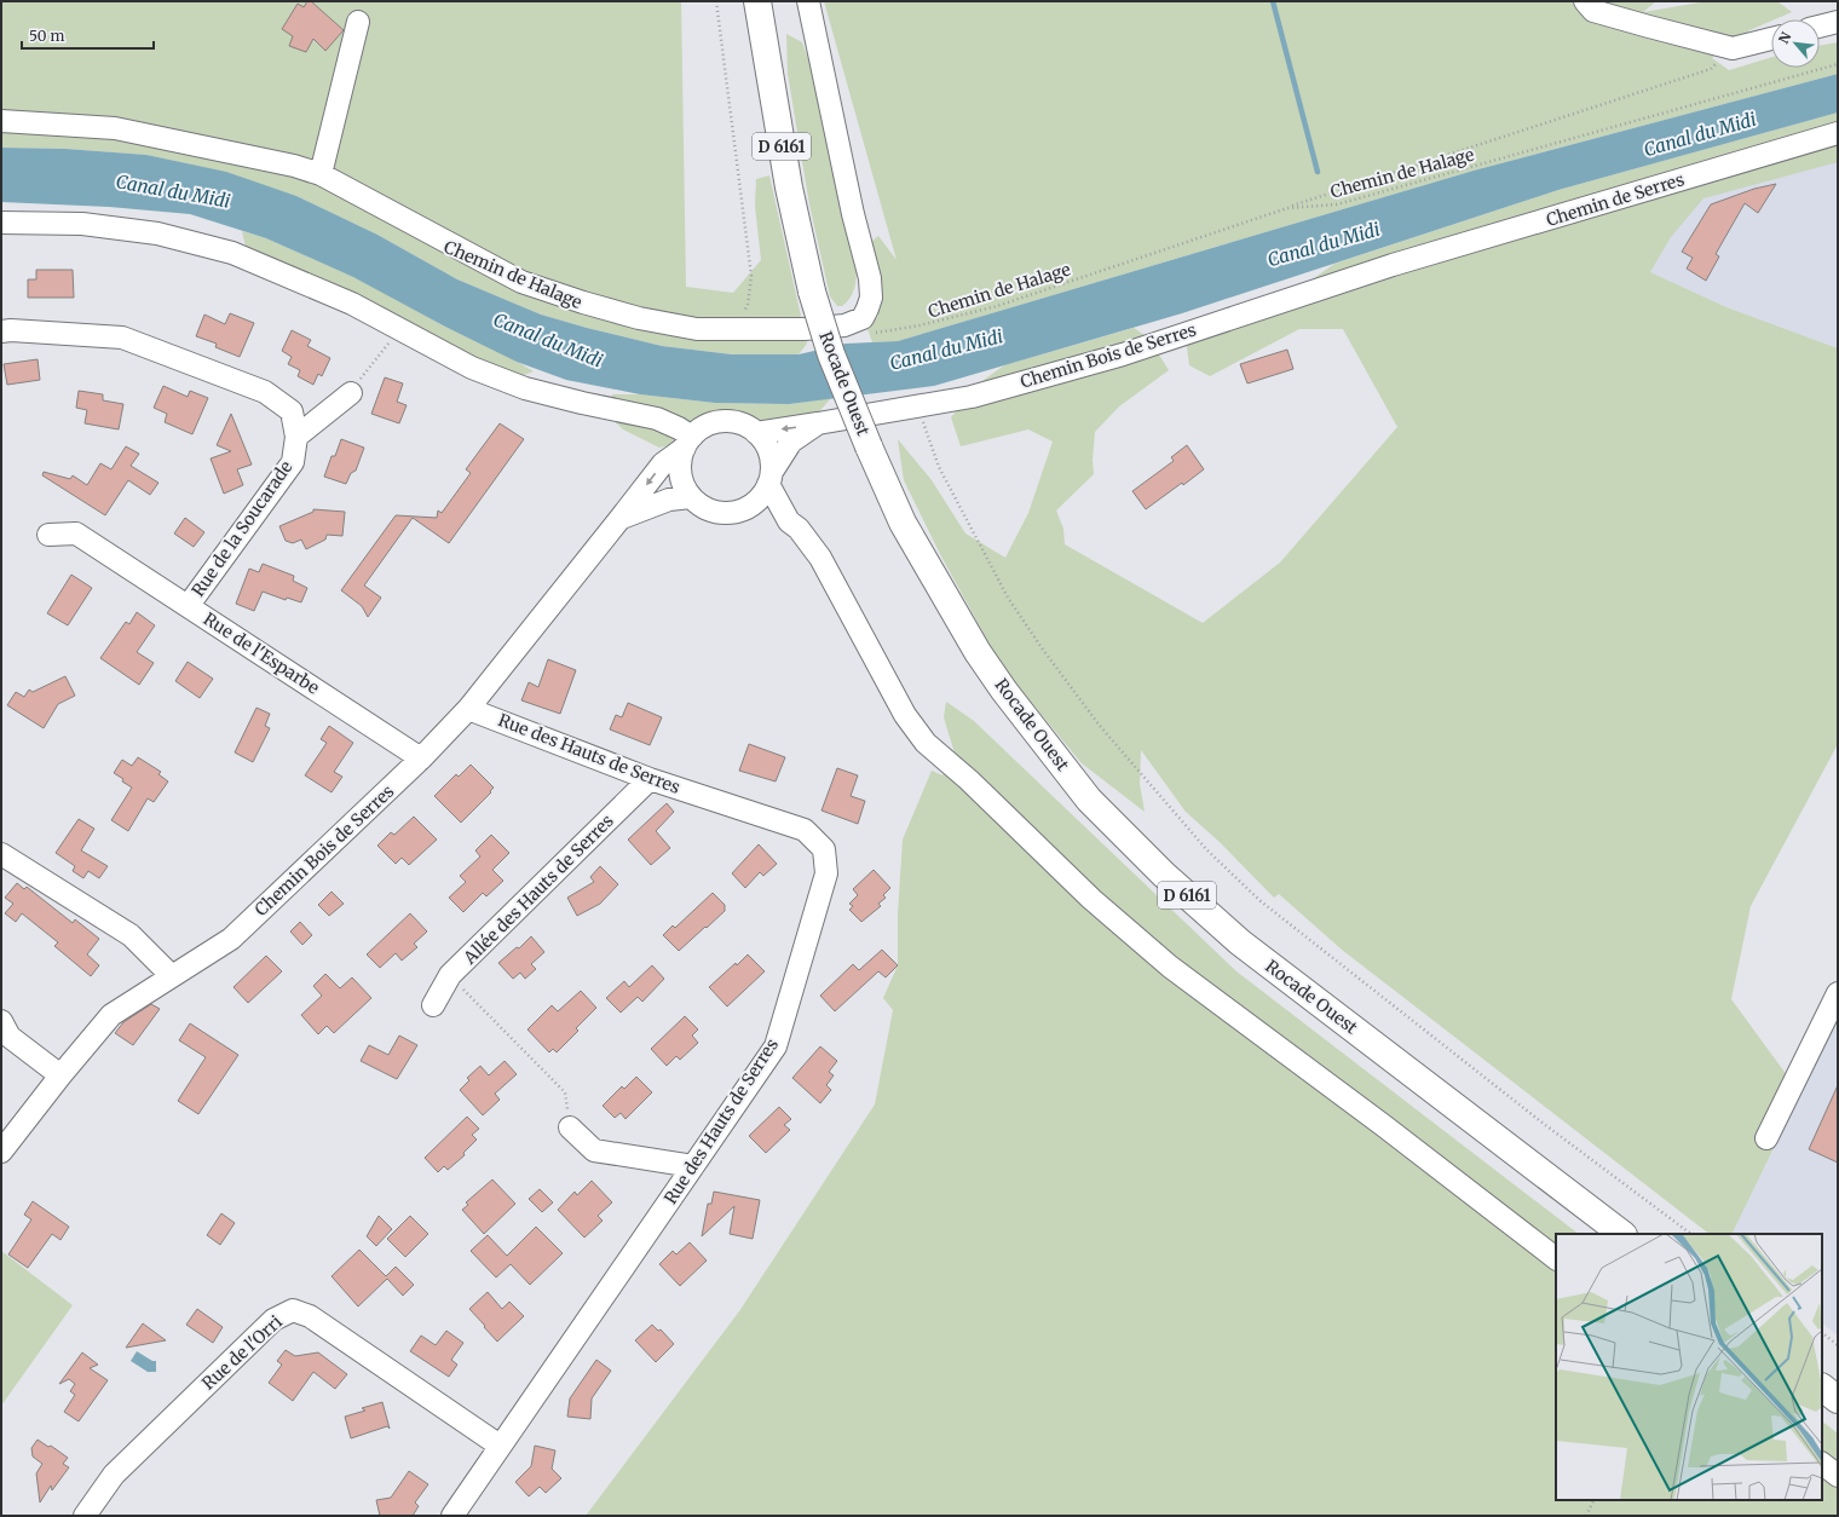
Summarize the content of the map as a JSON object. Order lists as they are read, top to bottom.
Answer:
{
  "streets": {
    "main road": ["D 6161", "Rocade Ouest"],
    "street": [
      "Chemin de Serres",
      "Chemin Bois de Serres",
      "Rue de la Soucarade",
      "Rue de l'Esparbe",
      "Rue des Hauts de Serres",
      "Allée des Hauts de Serres",
      "Rue de l'Orri"
    ],
    "path": ["Chemin de Halage"]
  },
  "crossings": [
    ["Chemin de Serres", "Chemin Bois de Serres"],
    ["Chemin Bois de Serres", "Rue de l'Esparbe"],
    ["Chemin Bois de Serres", "Rue des Hauts de Serres"],
    ["Rue de la Soucarade", "Rue de l'Esparbe"],
    ["Rue des Hauts de Serres", "Allée des Hauts de Serres"],
    ["Rue des Hauts de Serres", "Rue de l'Orri"]
  ],
  "water": ["Canal du Midi"],
  "scale_bar": "50 m",
  "north": "top left"
}
